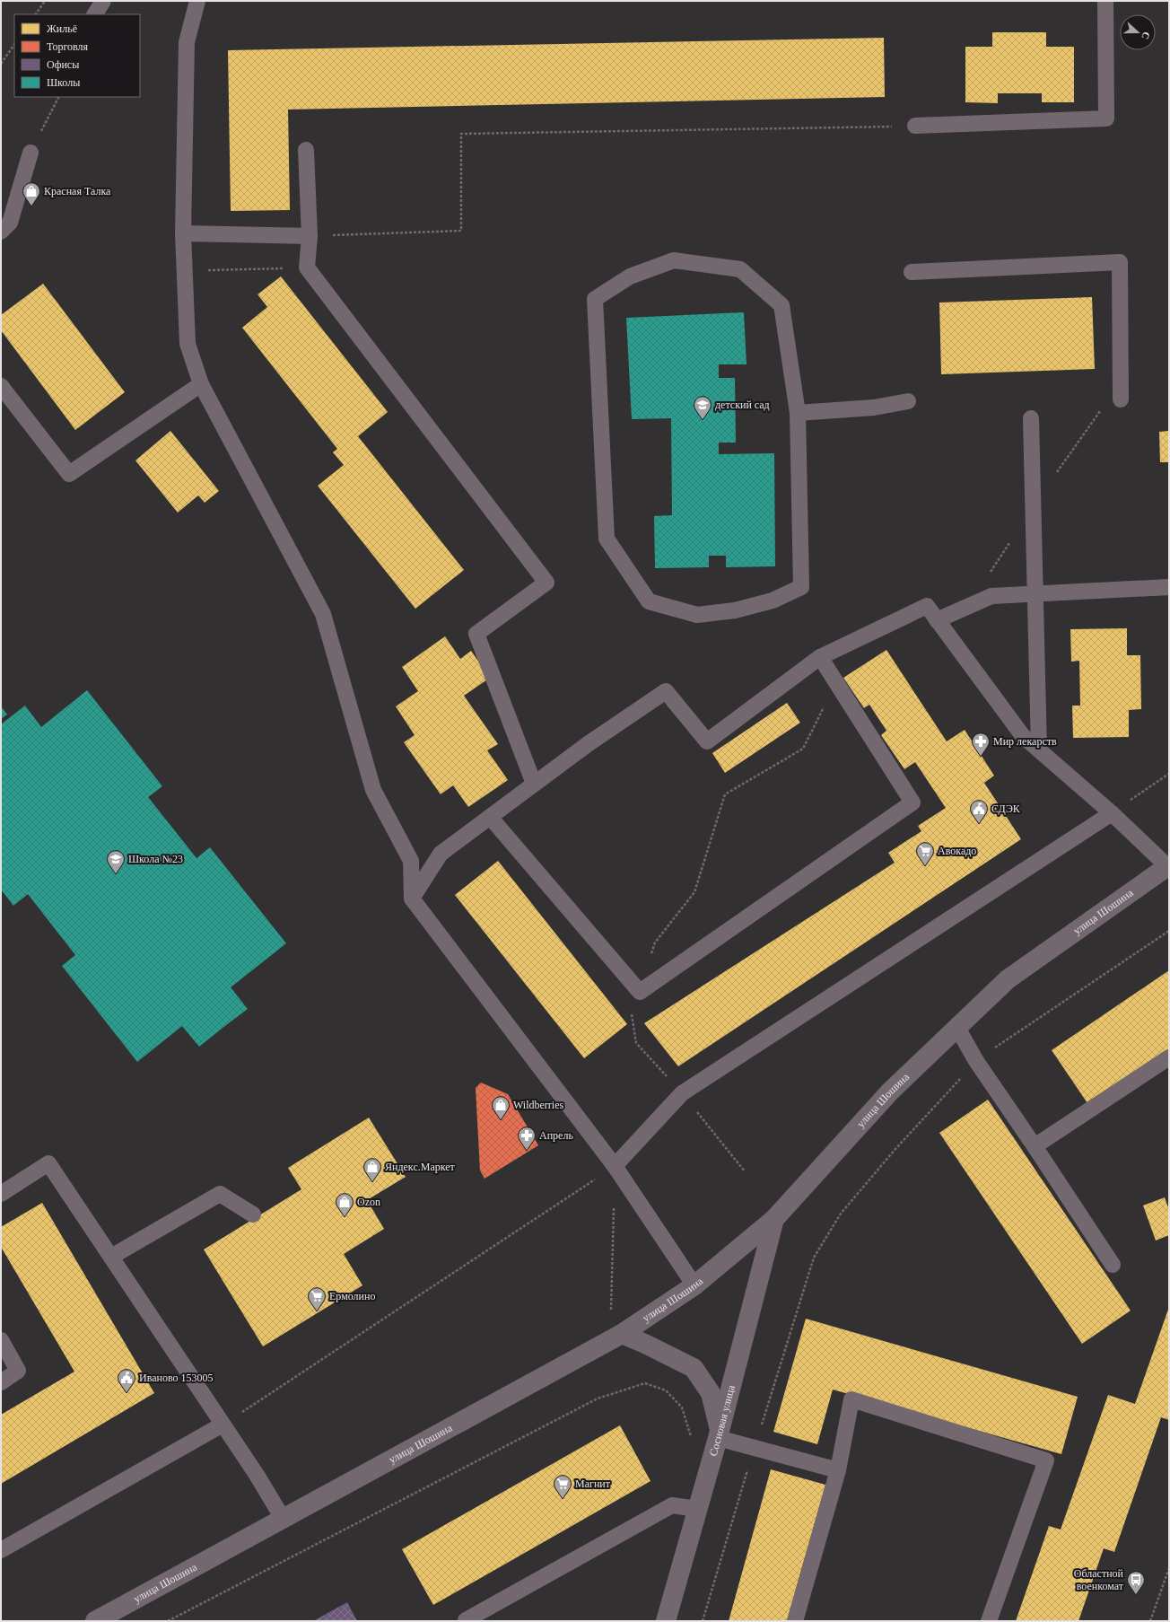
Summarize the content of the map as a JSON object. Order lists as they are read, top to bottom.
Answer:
{
  "streets": {
    "street": ["улица Шошина", "Сосновая улица"]
  },
  "crossings": [
    ["улица Шошина", "Сосновая улица"]
  ],
  "places": {
    "shop": [
      "Красная Талка",
      "Wildberries",
      "Яндекс.Маркет",
      "Ozon"
    ],
    "school or university": ["детский сад", "Школа №23"],
    "pharmacy": ["Мир лекарств", "Апрель"],
    "public building": ["СДЭК", "Иваново 153005"],
    "supermarket": ["Авокадо", "Ермолино", "Магнит"],
    "bus stop": ["Областной военкомат"]
  },
  "legend": [
    "Жильё",
    "Торговля",
    "Офисы",
    "Школы"
  ],
  "north": "right"
}
